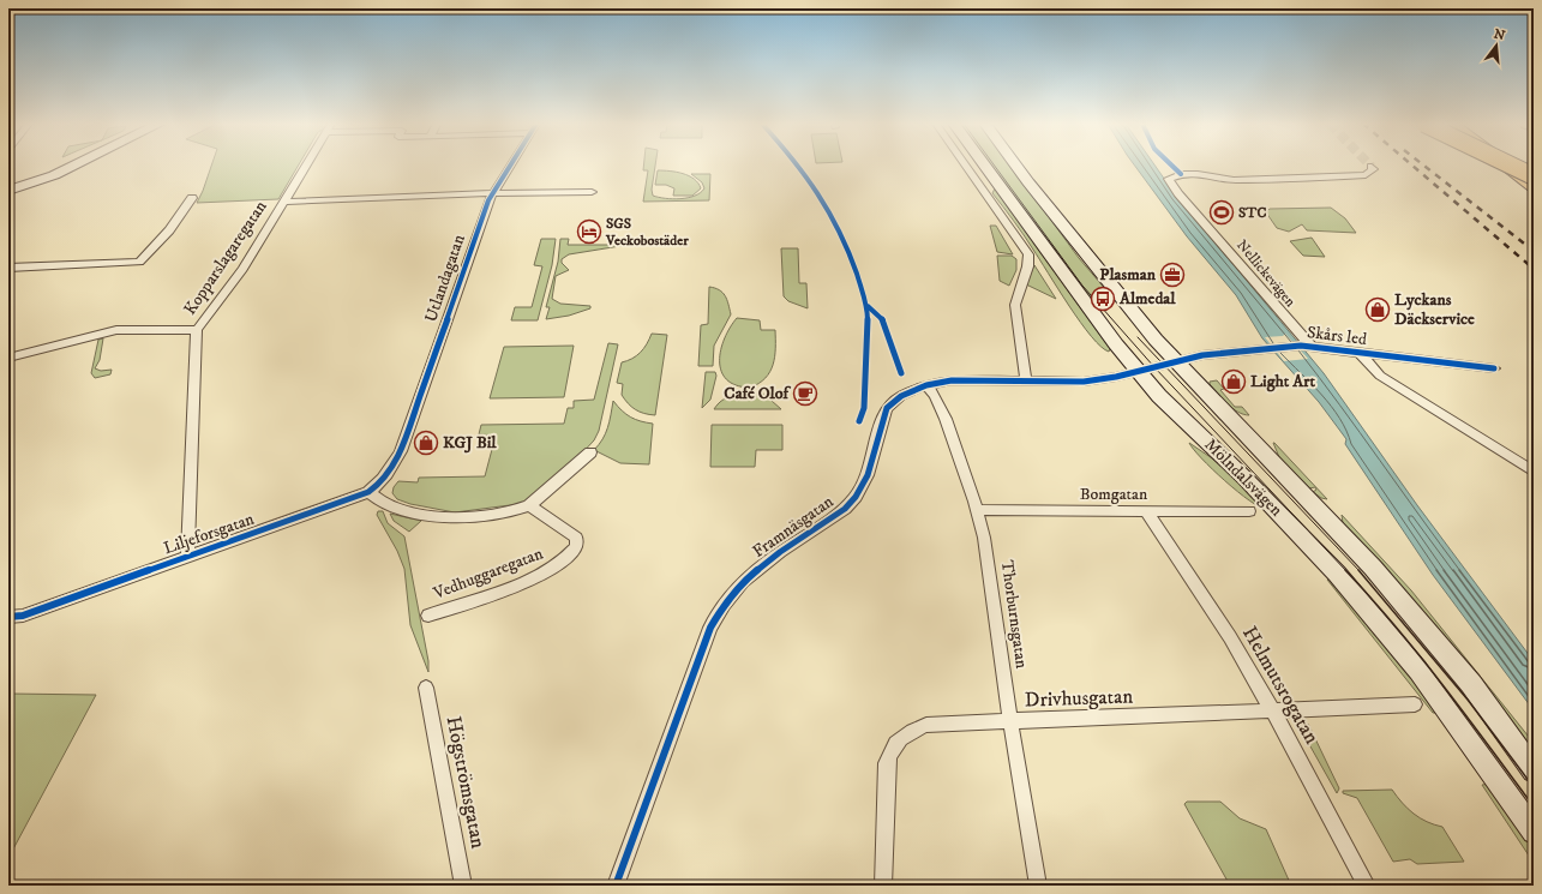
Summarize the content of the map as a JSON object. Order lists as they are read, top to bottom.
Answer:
{
  "streets": {
    "main road": ["Mölndalsvägen"],
    "street": [
      "Kopparslagaregatan",
      "Nellickevägen",
      "Utlandagatan",
      "Skårs led",
      "Bomgatan",
      "Framnäsgatan",
      "Liljeforsgatan",
      "Vedhuggaregatan",
      "Thorburnsgatan",
      "Helmutsrogatan",
      "Drivhusgatan",
      "Högströmsgatan"
    ]
  },
  "crossings": [
    ["Kopparslagaregatan", "Liljeforsgatan"],
    ["Nellickevägen", "Skårs led"],
    ["Utlandagatan", "Liljeforsgatan"],
    ["Skårs led", "Mölndalsvägen"],
    ["Skårs led", "Framnäsgatan"],
    ["Mölndalsvägen", "Framnäsgatan"],
    ["Bomgatan", "Thorburnsgatan"],
    ["Bomgatan", "Helmutsrogatan"],
    ["Framnäsgatan", "Thorburnsgatan"],
    ["Thorburnsgatan", "Drivhusgatan"],
    ["Helmutsrogatan", "Drivhusgatan"]
  ],
  "places": {
    "sports": ["STC"],
    "hotel": ["SGS Veckobostäder"],
    "office": ["Plasman"],
    "bus stop": ["Almedal"],
    "shop": ["Lyckans Däckservice", "Light Art", "KGJ Bil"],
    "cafe": ["Café Olof"]
  },
  "north": "top"
}
